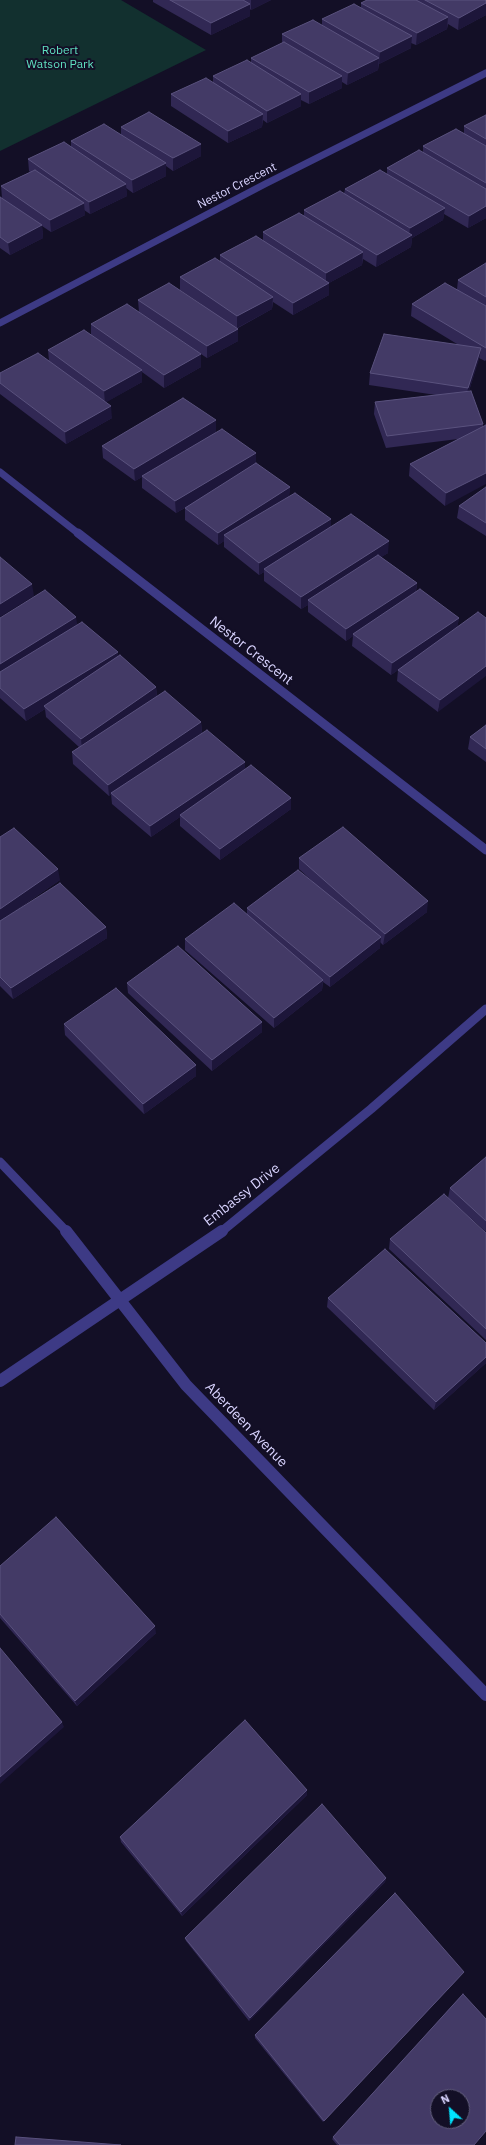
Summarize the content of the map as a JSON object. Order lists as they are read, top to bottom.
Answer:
{
  "streets": {
    "street": ["Nestor Crescent", "Embassy Drive", "Aberdeen Avenue"]
  },
  "crossings": [
    ["Embassy Drive", "Aberdeen Avenue"]
  ],
  "parks": ["Robert Watson Park"],
  "north": "top left"
}
